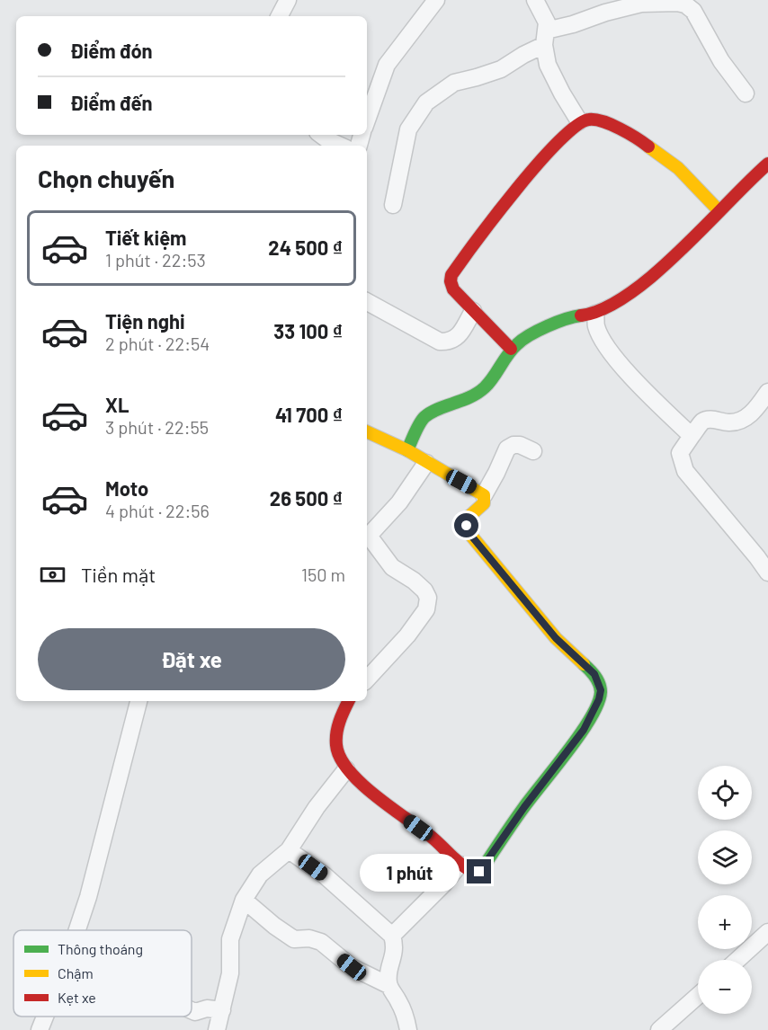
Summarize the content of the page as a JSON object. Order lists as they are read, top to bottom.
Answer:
{
  "legend": ["Thông thoáng", "Chậm", "Kẹt xe"],
  "page": {
    "banner": ["Điểm đón", "Điểm đến"],
    "heading": "Chọn chuyến",
    "list": [
      {
        "name": "Tiết kiệm",
        "note": "1 phút · 22:53",
        "value": "24 500 ₫"
      },
      {
        "name": "Tiện nghi",
        "note": "2 phút · 22:54",
        "value": "33 100 ₫"
      },
      {
        "name": "XL",
        "note": "3 phút · 22:55",
        "value": "41 700 ₫"
      },
      {
        "name": "Moto",
        "note": "4 phút · 22:56",
        "value": "26 500 ₫"
      }
    ],
    "pay": ["Tiền mặt", "150 m"],
    "buttons": "Đặt xe",
    "map_buttons": ["+", "−"],
    "bubble": "1 phút"
  }
}
